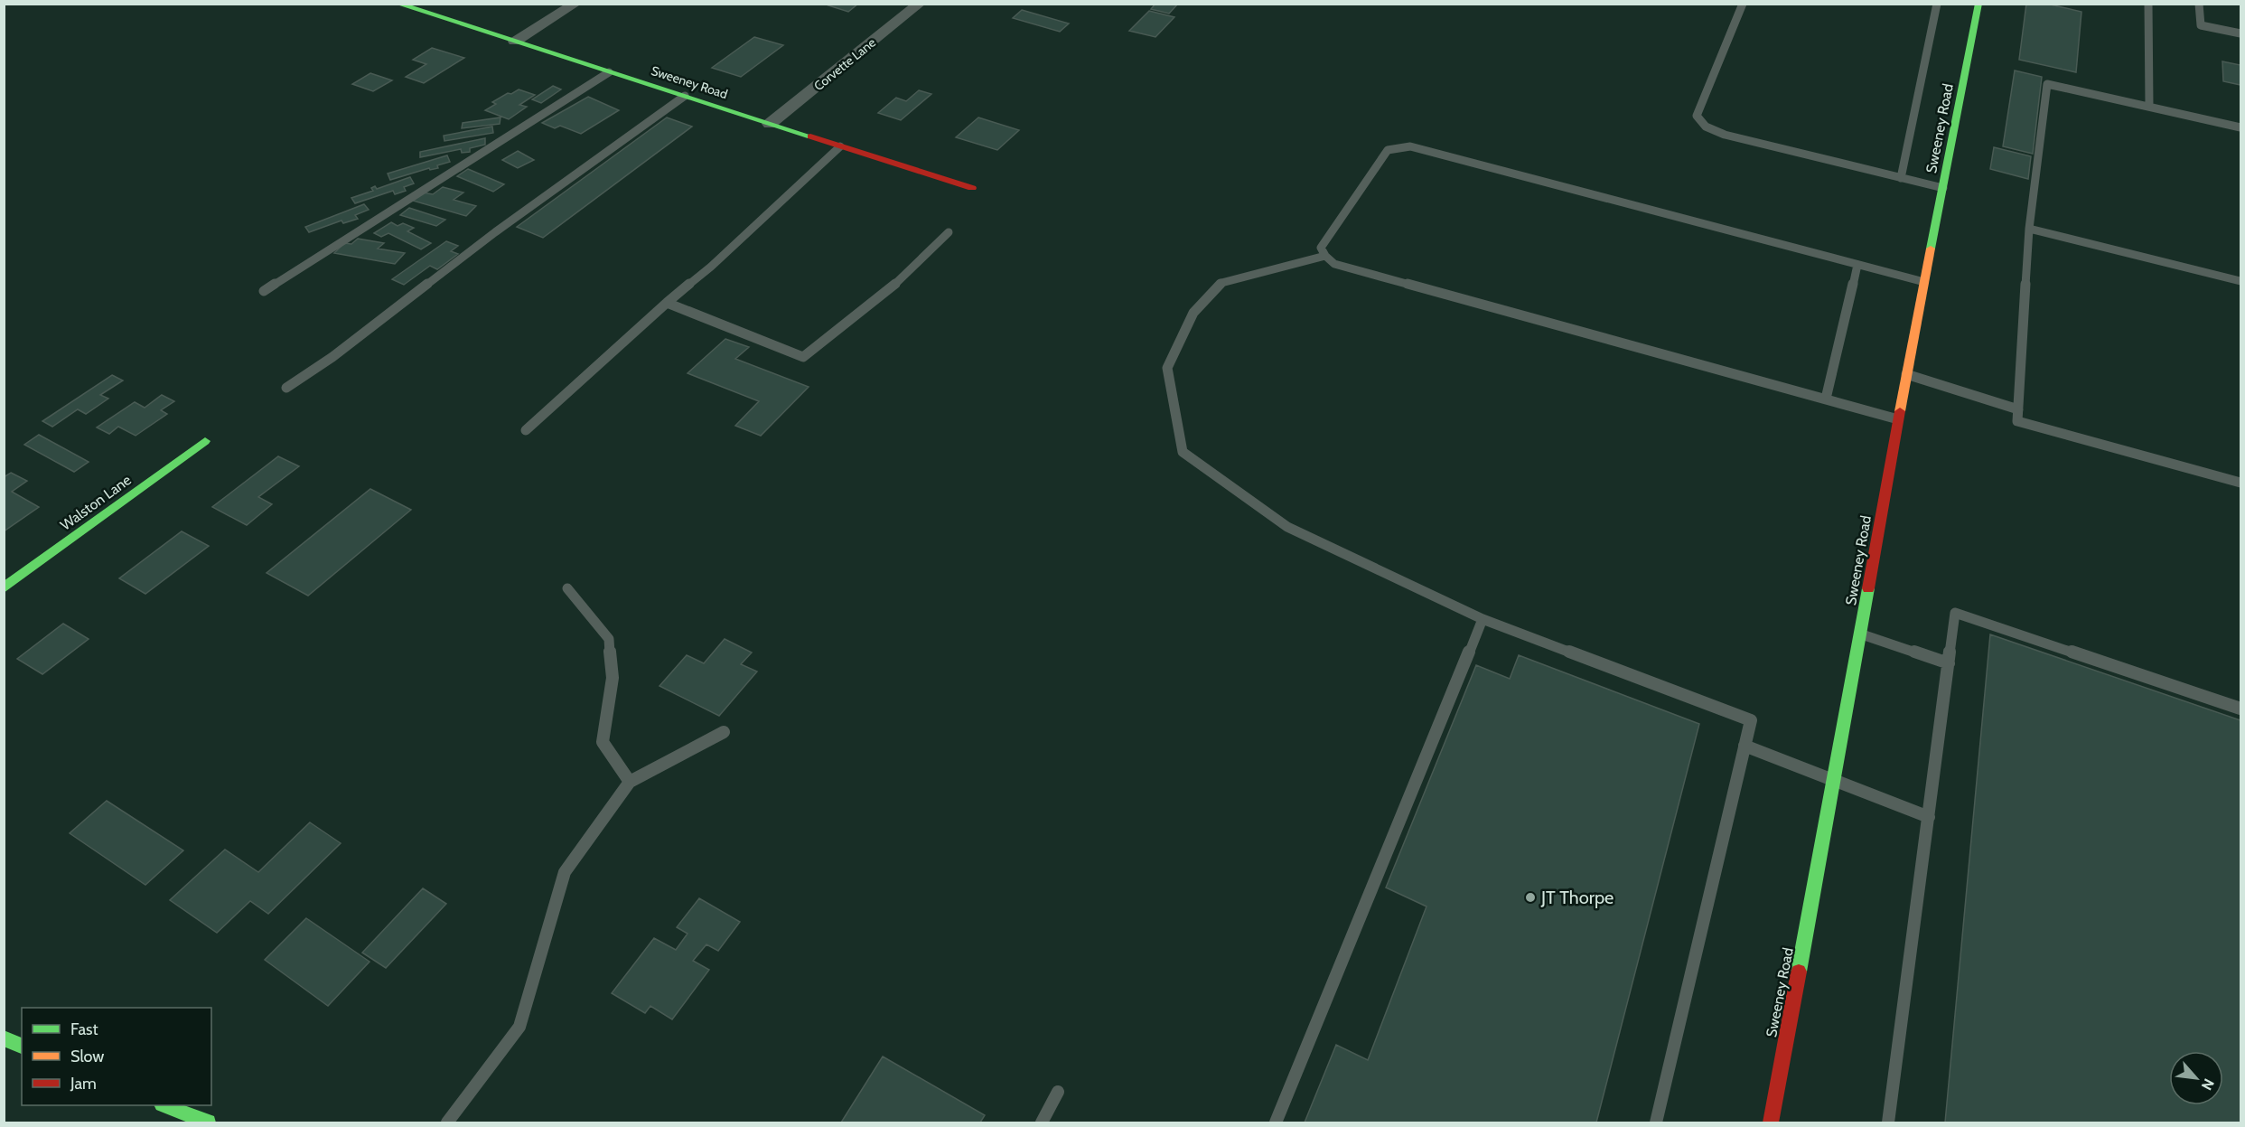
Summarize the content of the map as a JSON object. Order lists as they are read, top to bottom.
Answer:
{
  "streets": {
    "street": ["Corvette Lane", "Sweeney Road", "Walston Lane"]
  },
  "crossings": [
    ["Corvette Lane", "Sweeney Road"]
  ],
  "places": ["JT Thorpe"],
  "legend": ["Fast", "Slow", "Jam"],
  "north": "bottom right"
}
